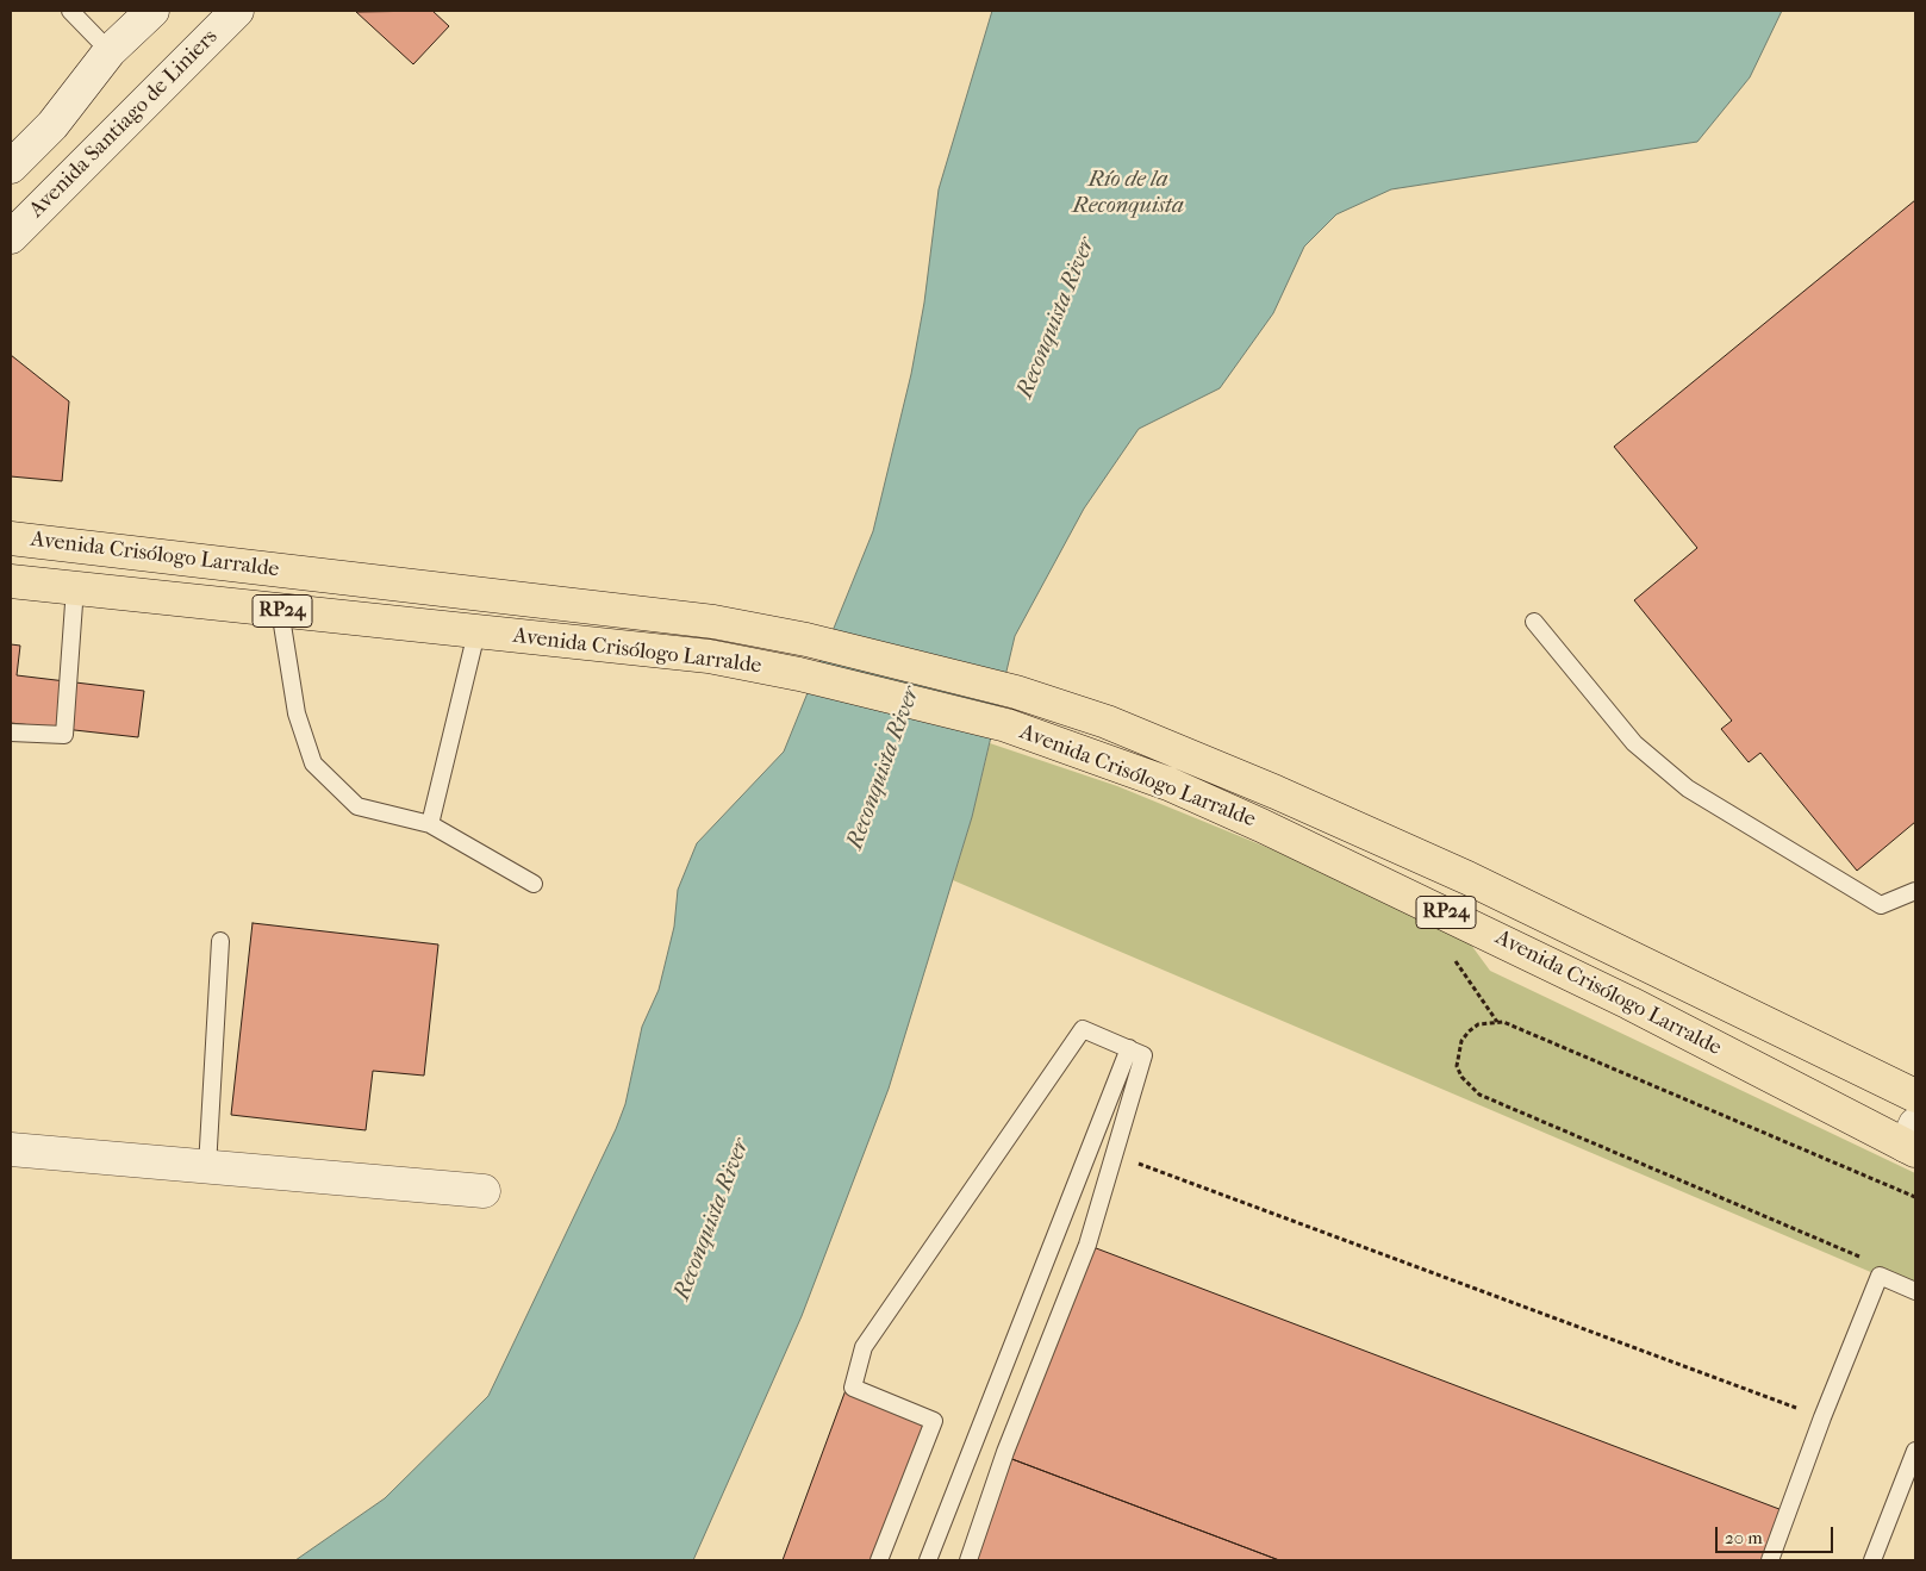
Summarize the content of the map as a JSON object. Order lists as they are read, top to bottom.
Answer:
{
  "streets": {
    "main road": ["Avenida Santiago de Liniers", "Avenida Crisólogo Larralde", "RP24"]
  },
  "water": ["Río de la Reconquista", "Reconquista River"],
  "scale_bar": "20 m"
}
